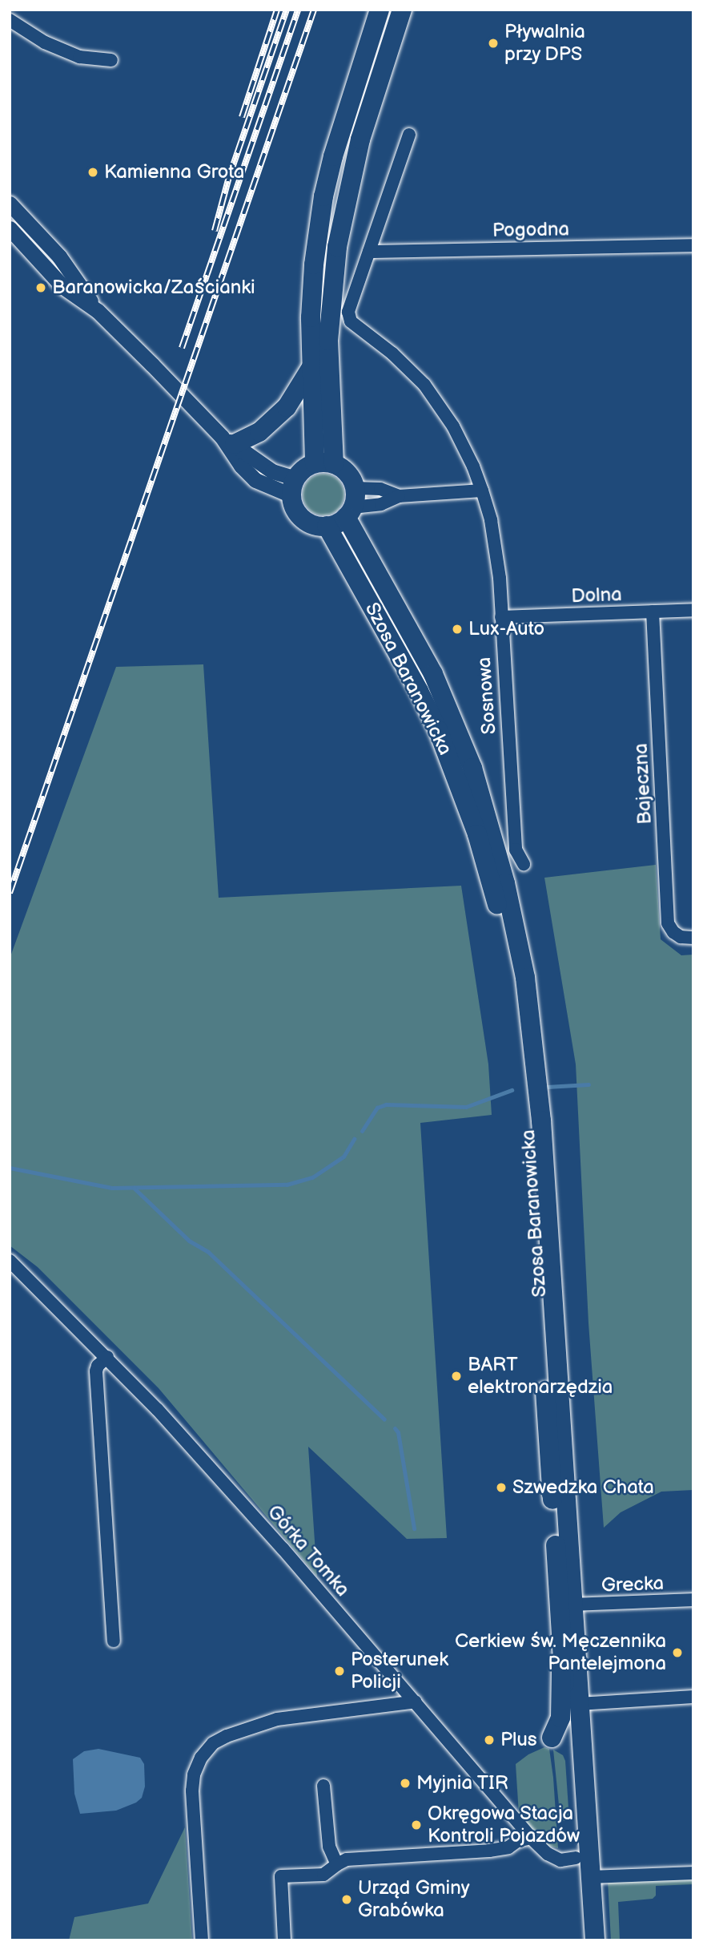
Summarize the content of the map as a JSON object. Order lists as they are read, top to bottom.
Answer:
{
  "streets": {
    "main road": ["Szosa Baranowicka"],
    "street": [
      "Pogodna",
      "Dolna",
      "Sosnowa",
      "Bajeczna",
      "Górka Tomka",
      "Grecka"
    ]
  },
  "crossings": [
    ["Pogodna", "Sosnowa"],
    ["Dolna", "Sosnowa"],
    ["Dolna", "Bajeczna"],
    ["Szosa Baranowicka", "Górka Tomka"],
    ["Szosa Baranowicka", "Grecka"]
  ],
  "places": [
    "Pływalnia przy DPS",
    "Kamienna Grota",
    "Baranowicka/Zaścianki",
    "Lux-Auto",
    "BART elektronarzędzia",
    "Szwedzka Chata",
    "Cerkiew św. Męczennika Pantelejmona",
    "Posterunek Policji",
    "Plus",
    "Myjnia TIR",
    "Okręgowa Stacja Kontroli Pojazdów",
    "Urząd Gminy Grabówka"
  ]
}
